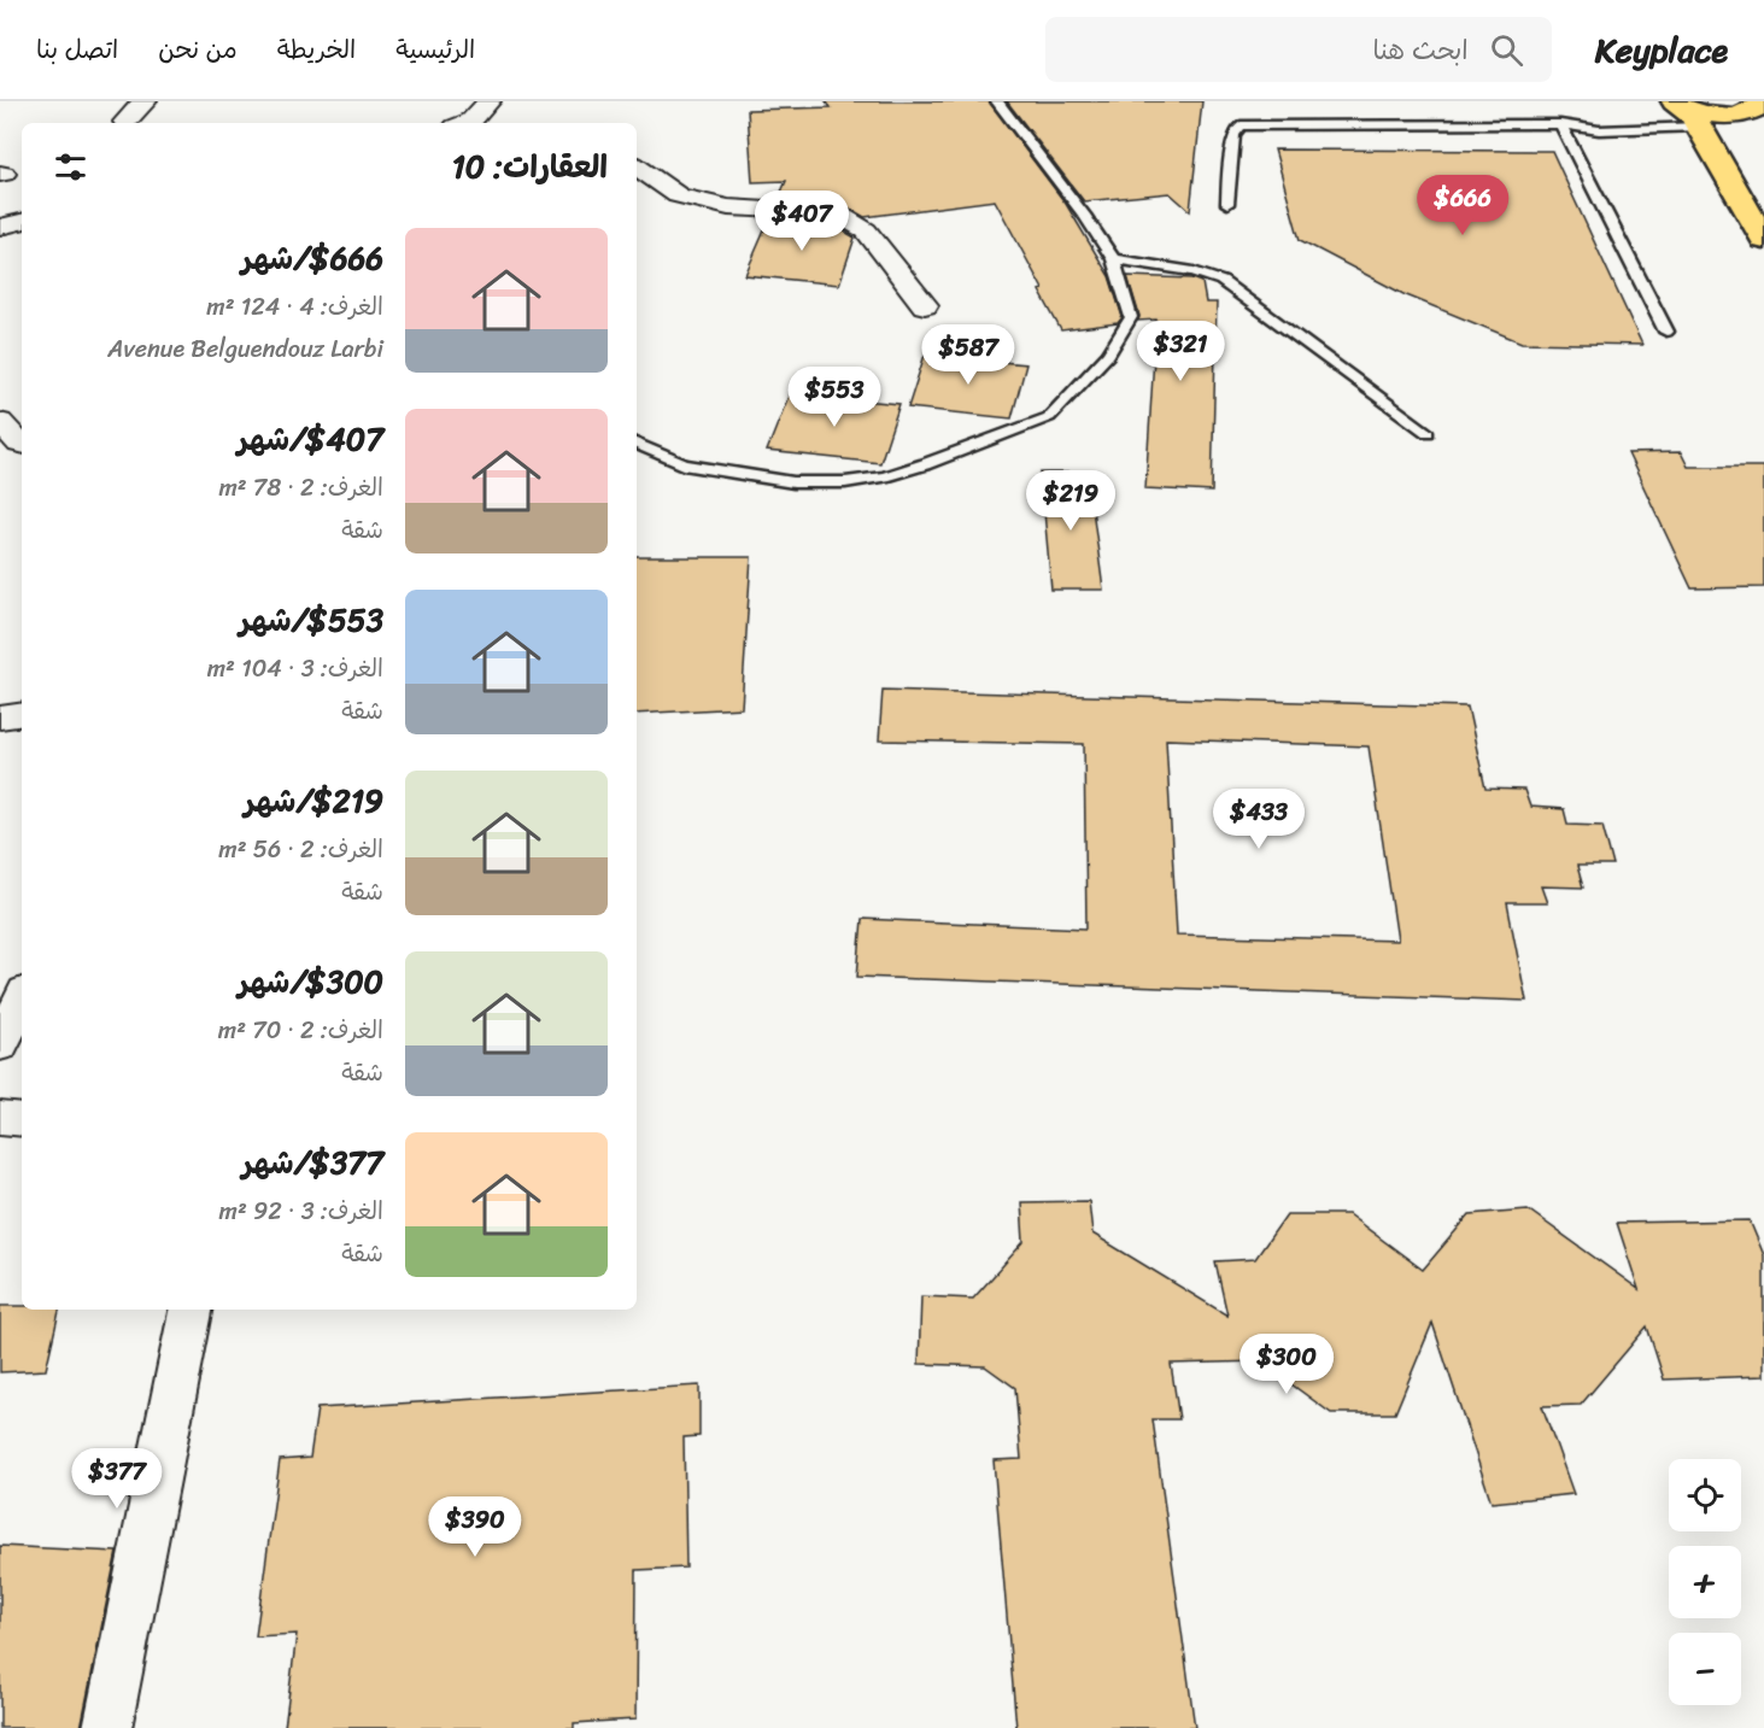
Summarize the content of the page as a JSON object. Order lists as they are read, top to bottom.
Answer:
{
  "page": {
    "header": "Keyplace",
    "search": "ابحث هنا",
    "nav": [
      "الرئيسية",
      "الخريطة",
      "من نحن",
      "اتصل بنا"
    ],
    "heading": "العقارات: 10",
    "price": [
      "$666",
      "$407",
      "$321",
      "$587",
      "$553",
      "$219",
      "$433",
      "$300",
      "$377",
      "$390"
    ],
    "list": [
      {
        "name": "$666/شهر",
        "note": "الغرف: 4 · 124 m² · Avenue Belguendouz Larbi"
      },
      {
        "name": "$407/شهر",
        "note": "الغرف: 2 · 78 m² · شقة"
      },
      {
        "name": "$553/شهر",
        "note": "الغرف: 3 · 104 m² · شقة"
      },
      {
        "name": "$219/شهر",
        "note": "الغرف: 2 · 56 m² · شقة"
      },
      {
        "name": "$300/شهر",
        "note": "الغرف: 2 · 70 m² · شقة"
      },
      {
        "name": "$377/شهر",
        "note": "الغرف: 3 · 92 m² · شقة"
      }
    ],
    "map_buttons": ["+", "−"]
  }
}
